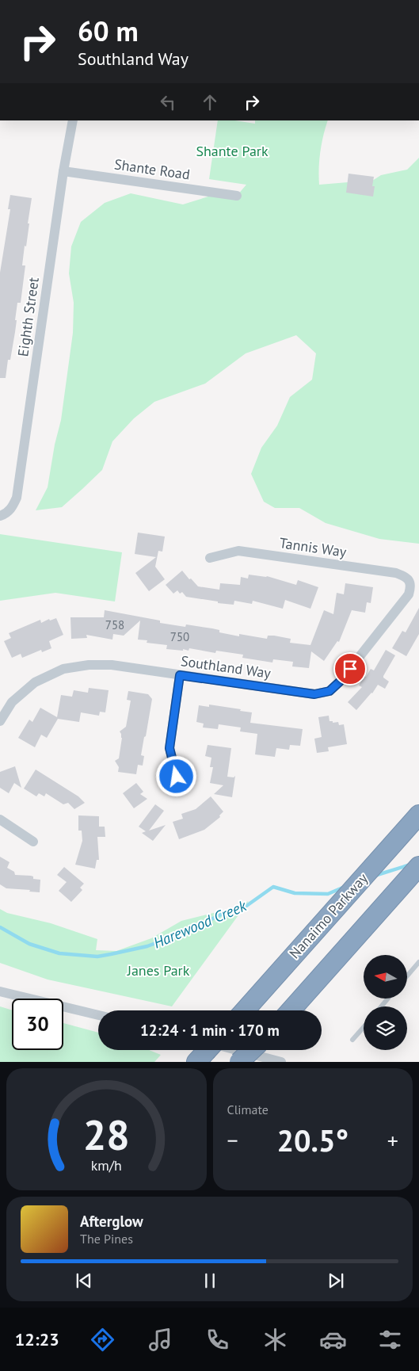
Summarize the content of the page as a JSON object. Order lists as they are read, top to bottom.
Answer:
{
  "streets": {
    "highway": ["Nanaimo Parkway"],
    "street": [
      "Shante Road",
      "Eighth Street",
      "Tannis Way",
      "Southland Way"
    ]
  },
  "crossings": [
    ["Shante Road", "Eighth Street"],
    ["Tannis Way", "Southland Way"]
  ],
  "water": ["Harewood Creek"],
  "parks": ["Shante Park", "Janes Park"],
  "house_numbers": ["758", "750"],
  "north": "left",
  "page": {
    "turn": ["60 m", "Southland Way"],
    "limit": "30",
    "trip": "12:24 · 1 min · 170 m",
    "tile": "Climate",
    "heat": ["−", "20.5°", "+"],
    "song": ["Afterglow", "The Pines"],
    "tabs": "12:23",
    "gauge": ["28", "km/h"]
  }
}
